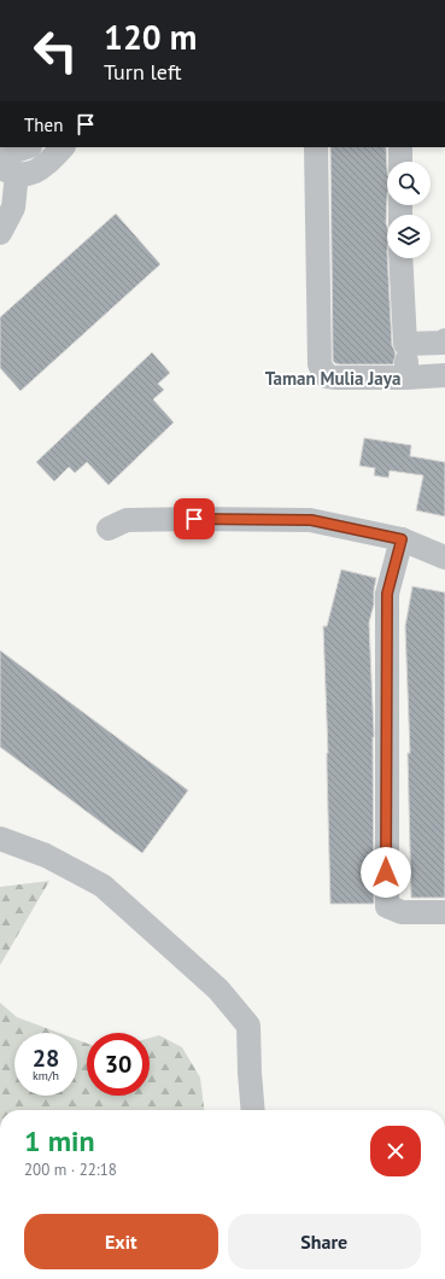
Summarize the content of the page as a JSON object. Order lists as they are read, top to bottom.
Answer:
{
  "districts": ["Taman Mulia Jaya"],
  "page": {
    "turn": ["120 m", "Turn left"],
    "then": "Then",
    "speed": "28 km/h",
    "limit": "30",
    "heading": ["1 min", "200 m · 22:18"],
    "buttons": ["Exit", "Share"]
  }
}
